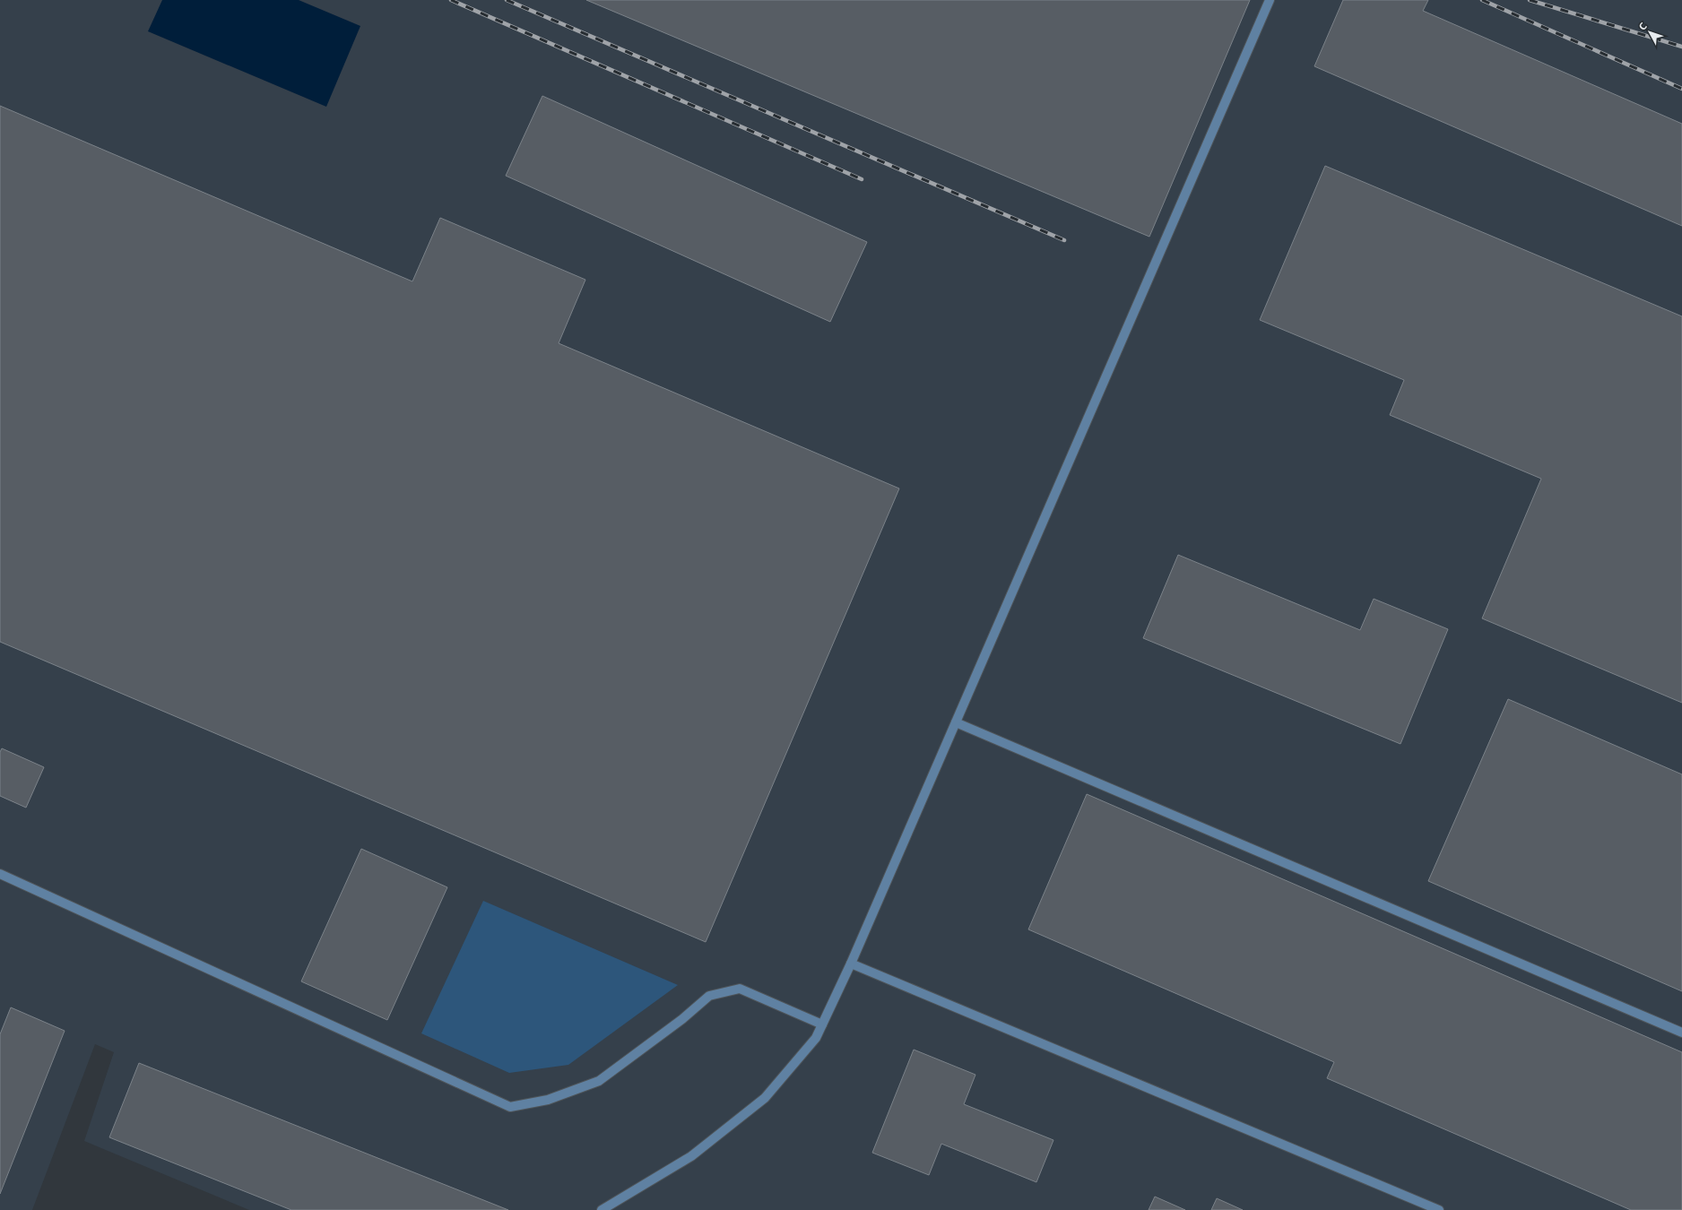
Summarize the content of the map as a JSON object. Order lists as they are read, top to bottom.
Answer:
{
  "north": "top left"
}
